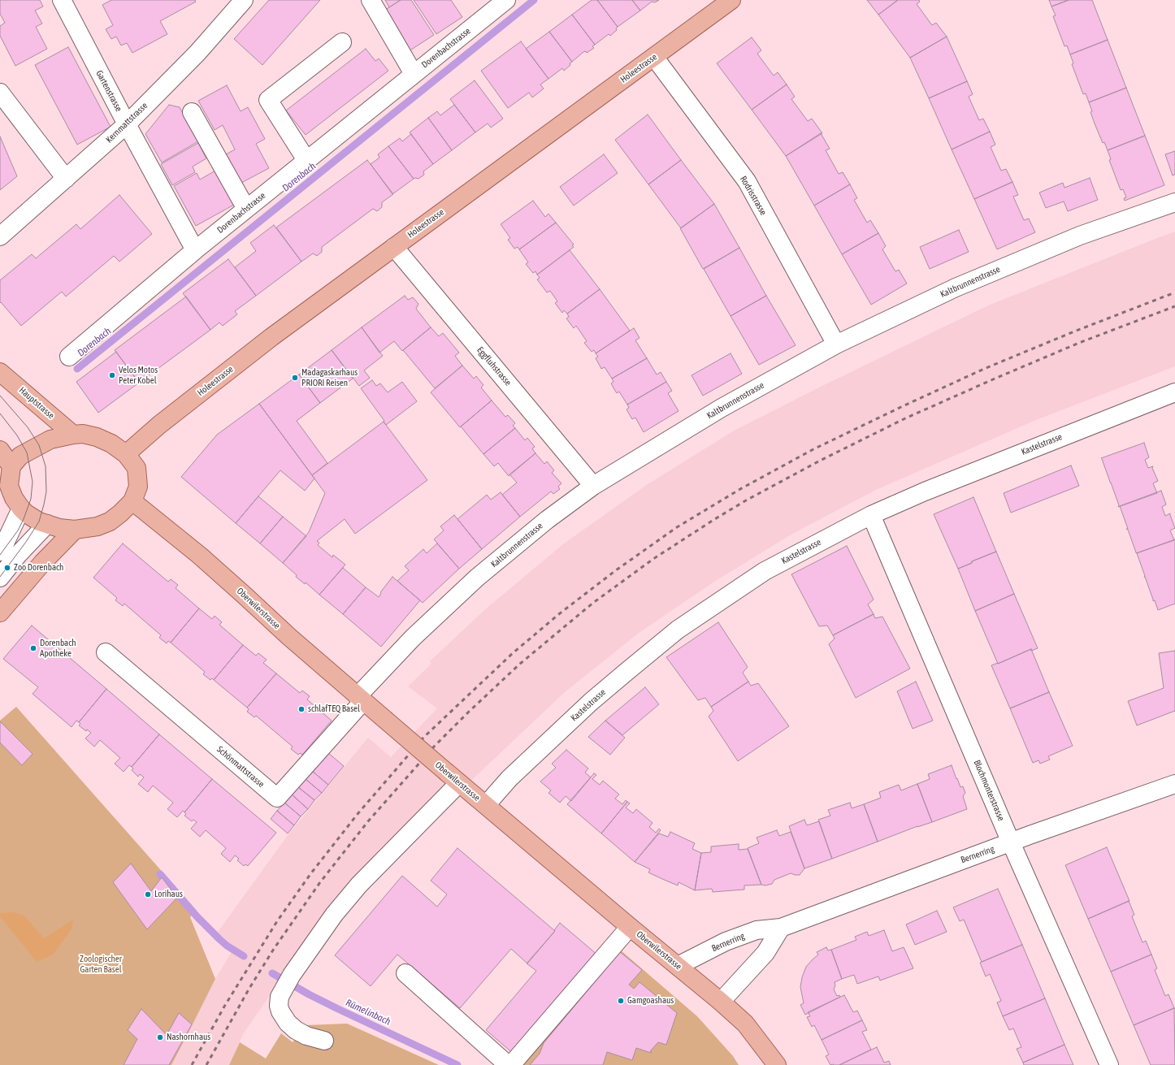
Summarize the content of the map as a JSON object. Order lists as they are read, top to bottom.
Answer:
{
  "streets": {
    "main road": ["Holeestrasse", "Hauptstrasse", "Oberwilerstrasse"],
    "street": [
      "Dorenbachstrasse",
      "Gartenstrasse",
      "Kernmattstrasse",
      "Rodrisstrasse",
      "Kaltbrunnenstrasse",
      "Eggfluhstrasse",
      "Kastelstrasse",
      "Schönmattstrasse",
      "Blochmonterstrasse",
      "Bernerring"
    ]
  },
  "crossings": [
    ["Dorenbachstrasse", "Gartenstrasse"],
    ["Holeestrasse", "Rodrisstrasse"],
    ["Holeestrasse", "Eggfluhstrasse"],
    ["Holeestrasse", "Hauptstrasse"],
    ["Holeestrasse", "Oberwilerstrasse"],
    ["Gartenstrasse", "Kernmattstrasse"],
    ["Rodrisstrasse", "Kaltbrunnenstrasse"],
    ["Kaltbrunnenstrasse", "Eggfluhstrasse"],
    ["Kaltbrunnenstrasse", "Oberwilerstrasse"],
    ["Kaltbrunnenstrasse", "Schönmattstrasse"],
    ["Hauptstrasse", "Oberwilerstrasse"],
    ["Kastelstrasse", "Oberwilerstrasse"],
    ["Kastelstrasse", "Blochmonterstrasse"],
    ["Oberwilerstrasse", "Schönmattstrasse"],
    ["Oberwilerstrasse", "Bernerring"],
    ["Blochmonterstrasse", "Bernerring"]
  ],
  "water": ["Dorenbach", "Rümelinbach"],
  "parks": ["Zoologischer Garten Basel"],
  "places": [
    "Velos Motos Peter Kobel",
    "Madagaskarhaus PRIORI Reisen",
    "Zoo Dorenbach",
    "Dorenbach Apotheke",
    "schlafTEQ Basel",
    "Lorihaus",
    "Gamgoashaus",
    "Nashornhaus"
  ]
}
